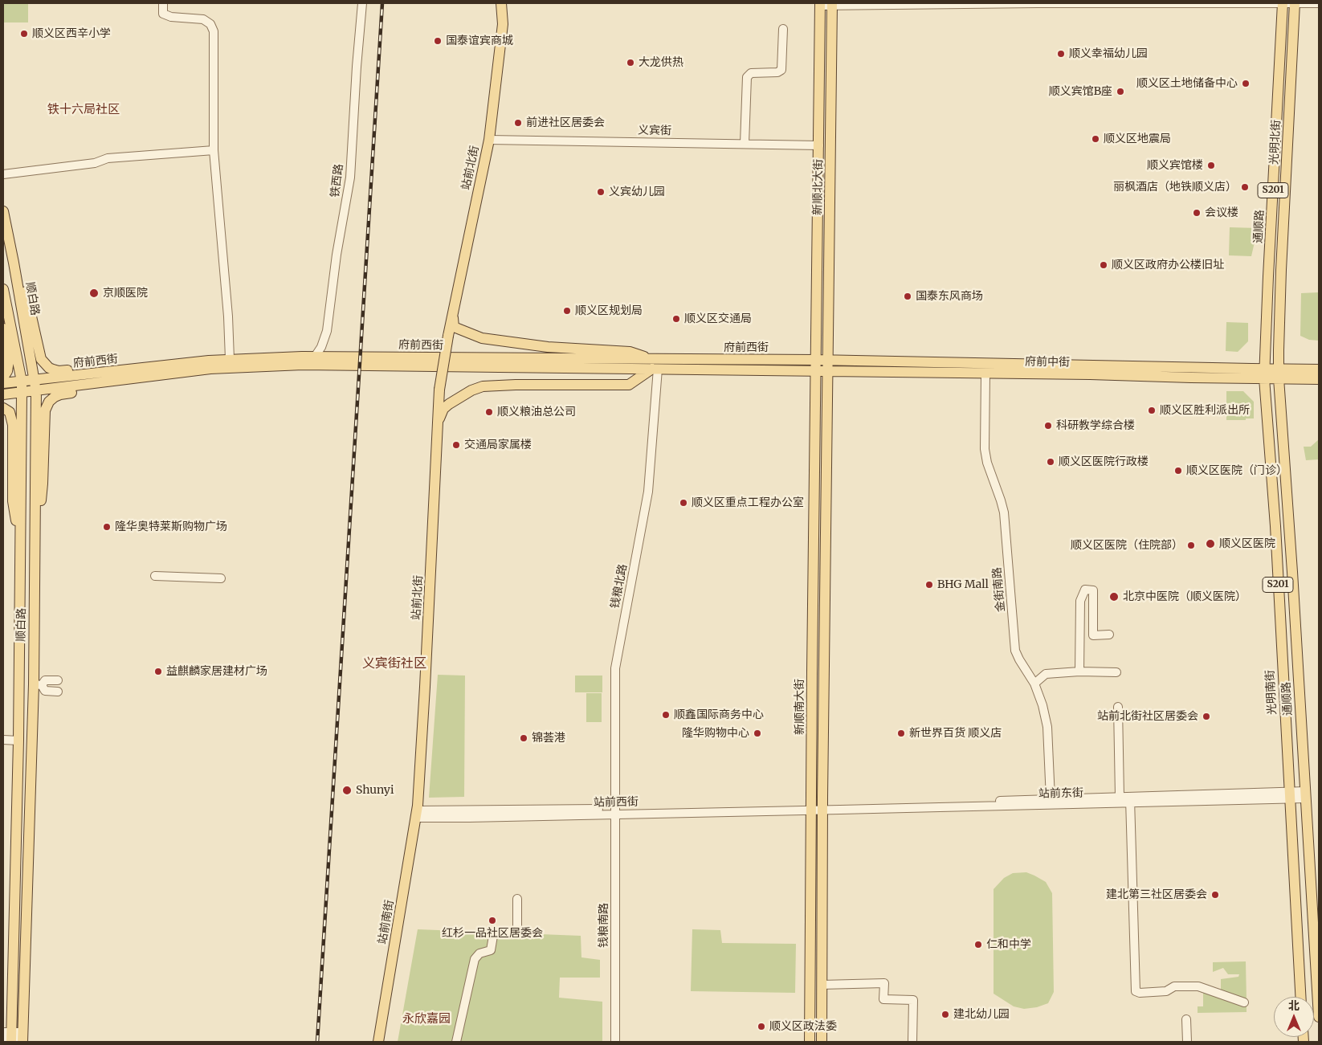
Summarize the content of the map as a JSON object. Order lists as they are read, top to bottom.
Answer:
{
  "streets": {
    "main road": [
      "光明北街",
      "站前北街",
      "新顺北大街",
      "S201",
      "通顺路",
      "顺白路",
      "府前西街",
      "府前中街",
      "光明南街",
      "新顺南大街",
      "站前南街"
    ],
    "street": [
      "义宾街",
      "铁西路",
      "钱粮北路",
      "金街南路",
      "站前东街",
      "站前西街",
      "钱粮南路"
    ]
  },
  "crossings": [
    ["义宾街", "站前北街"],
    ["义宾街", "新顺北大街"],
    ["光明北街", "通顺路"],
    ["光明北街", "府前中街"],
    ["站前北街", "站前西街"],
    ["站前北街", "站前南街"],
    ["铁西路", "府前西街"],
    ["新顺北大街", "府前西街"],
    ["新顺北大街", "府前中街"],
    ["新顺北大街", "新顺南大街"],
    ["通顺路", "府前中街"],
    ["通顺路", "光明南街"],
    ["通顺路", "站前东街"],
    ["顺白路", "府前西街"],
    ["府前西街", "府前中街"],
    ["府前西街", "钱粮北路"],
    ["府前西街", "新顺南大街"],
    ["府前中街", "金街南路"],
    ["府前中街", "光明南街"],
    ["府前中街", "新顺南大街"],
    ["钱粮北路", "站前西街"],
    ["钱粮北路", "钱粮南路"],
    ["金街南路", "站前东街"],
    ["光明南街", "站前东街"],
    ["新顺南大街", "站前东街"],
    ["新顺南大街", "站前西街"],
    ["站前东街", "站前西街"],
    ["站前西街", "站前南街"],
    ["站前西街", "钱粮南路"]
  ],
  "districts": ["铁十六局社区", "义宾街社区", "永欣嘉园"],
  "places": [
    "顺义区西辛小学",
    "国泰谊宾商城",
    "顺义幸福幼儿园",
    "大龙供热",
    "顺义区土地储备中心",
    "顺义宾馆B座",
    "前进社区居委会",
    "顺义区地震局",
    "顺义宾馆楼",
    "丽枫酒店（地铁顺义店）",
    "义宾幼儿园",
    "会议楼",
    "顺义区政府办公楼旧址",
    "京顺医院",
    "国泰东风商场",
    "顺义区规划局",
    "顺义区交通局",
    "顺义区胜利派出所",
    "顺义粮油总公司",
    "科研教学综合楼",
    "交通局家属楼",
    "顺义区医院行政楼",
    "顺义区医院（门诊）",
    "顺义区重点工程办公室",
    "隆华奥特莱斯购物广场",
    "顺义区医院",
    "顺义区医院（住院部）",
    "BHG Mall",
    "北京中医院（顺义医院）",
    "益麒麟家居建材广场",
    "顺鑫国际商务中心",
    "站前北街社区居委会",
    "隆华购物中心",
    "新世界百货 顺义店",
    "锦荟港",
    "Shunyi",
    "建北第三社区居委会",
    "红杉一品社区居委会",
    "仁和中学",
    "建北幼儿园",
    "顺义区政法委"
  ],
  "north": "top"
}
